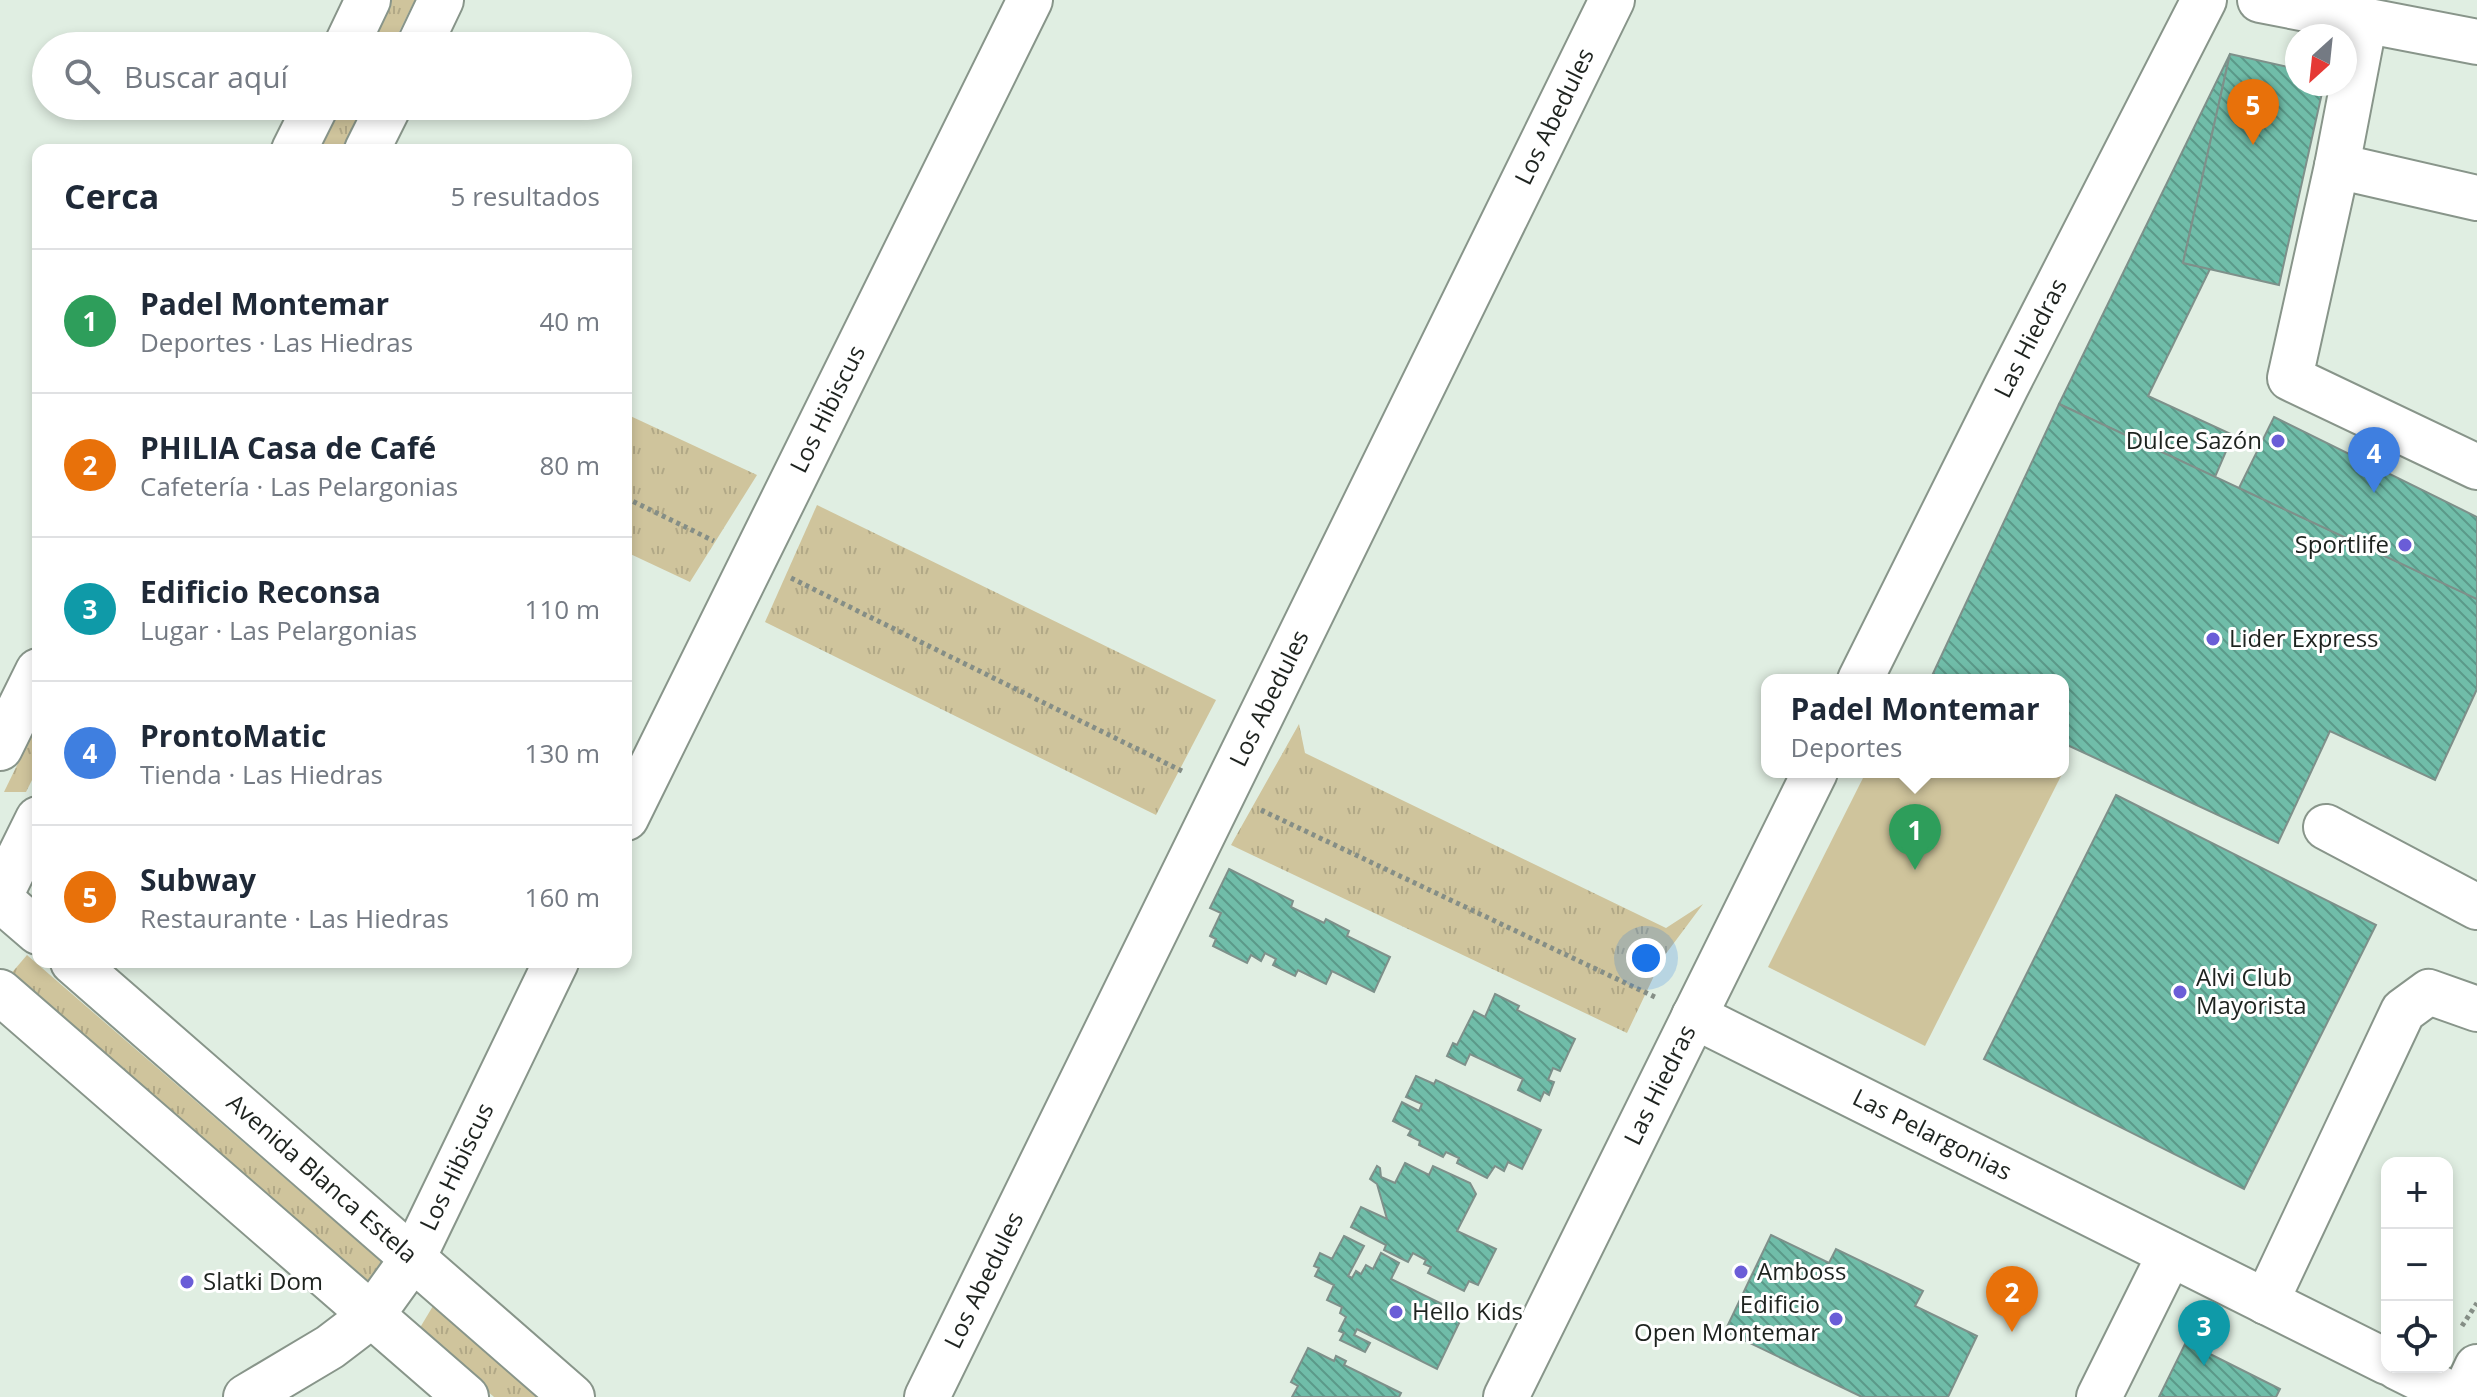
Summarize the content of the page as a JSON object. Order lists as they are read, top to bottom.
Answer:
{
  "streets": {
    "street": [
      "Los Abedules",
      "Las Hiedras",
      "Los Hibiscus",
      "Las Pelargonias",
      "Avenida Blanca Estela"
    ]
  },
  "crossings": [
    ["Las Hiedras", "Las Pelargonias"],
    ["Los Hibiscus", "Avenida Blanca Estela"]
  ],
  "places": [
    "Dulce Sazón",
    "Sportlife",
    "Lider Express",
    "Alvi Club Mayorista",
    "Amboss",
    "Slatki Dom",
    "Hello Kids",
    "Edificio Open Montemar"
  ],
  "north": "bottom left",
  "page": {
    "search": "Buscar aquí",
    "pins": [
      "5",
      "4",
      "1",
      "2",
      "3"
    ],
    "heading": ["Cerca", "5 resultados"],
    "list": [
      {
        "mark": "1",
        "name": "Padel Montemar",
        "note": "Deportes · Las Hiedras",
        "value": "40 m"
      },
      {
        "mark": "2",
        "name": "PHILIA Casa de Café",
        "note": "Cafetería · Las Pelargonias",
        "value": "80 m"
      },
      {
        "mark": "3",
        "name": "Edificio Reconsa",
        "note": "Lugar · Las Pelargonias",
        "value": "110 m"
      },
      {
        "mark": "4",
        "name": "ProntoMatic",
        "note": "Tienda · Las Hiedras",
        "value": "130 m"
      },
      {
        "mark": "5",
        "name": "Subway",
        "note": "Restaurante · Las Hiedras",
        "value": "160 m"
      }
    ],
    "popup": ["Padel Montemar", "Deportes"],
    "map_buttons": ["+", "−"]
  }
}
